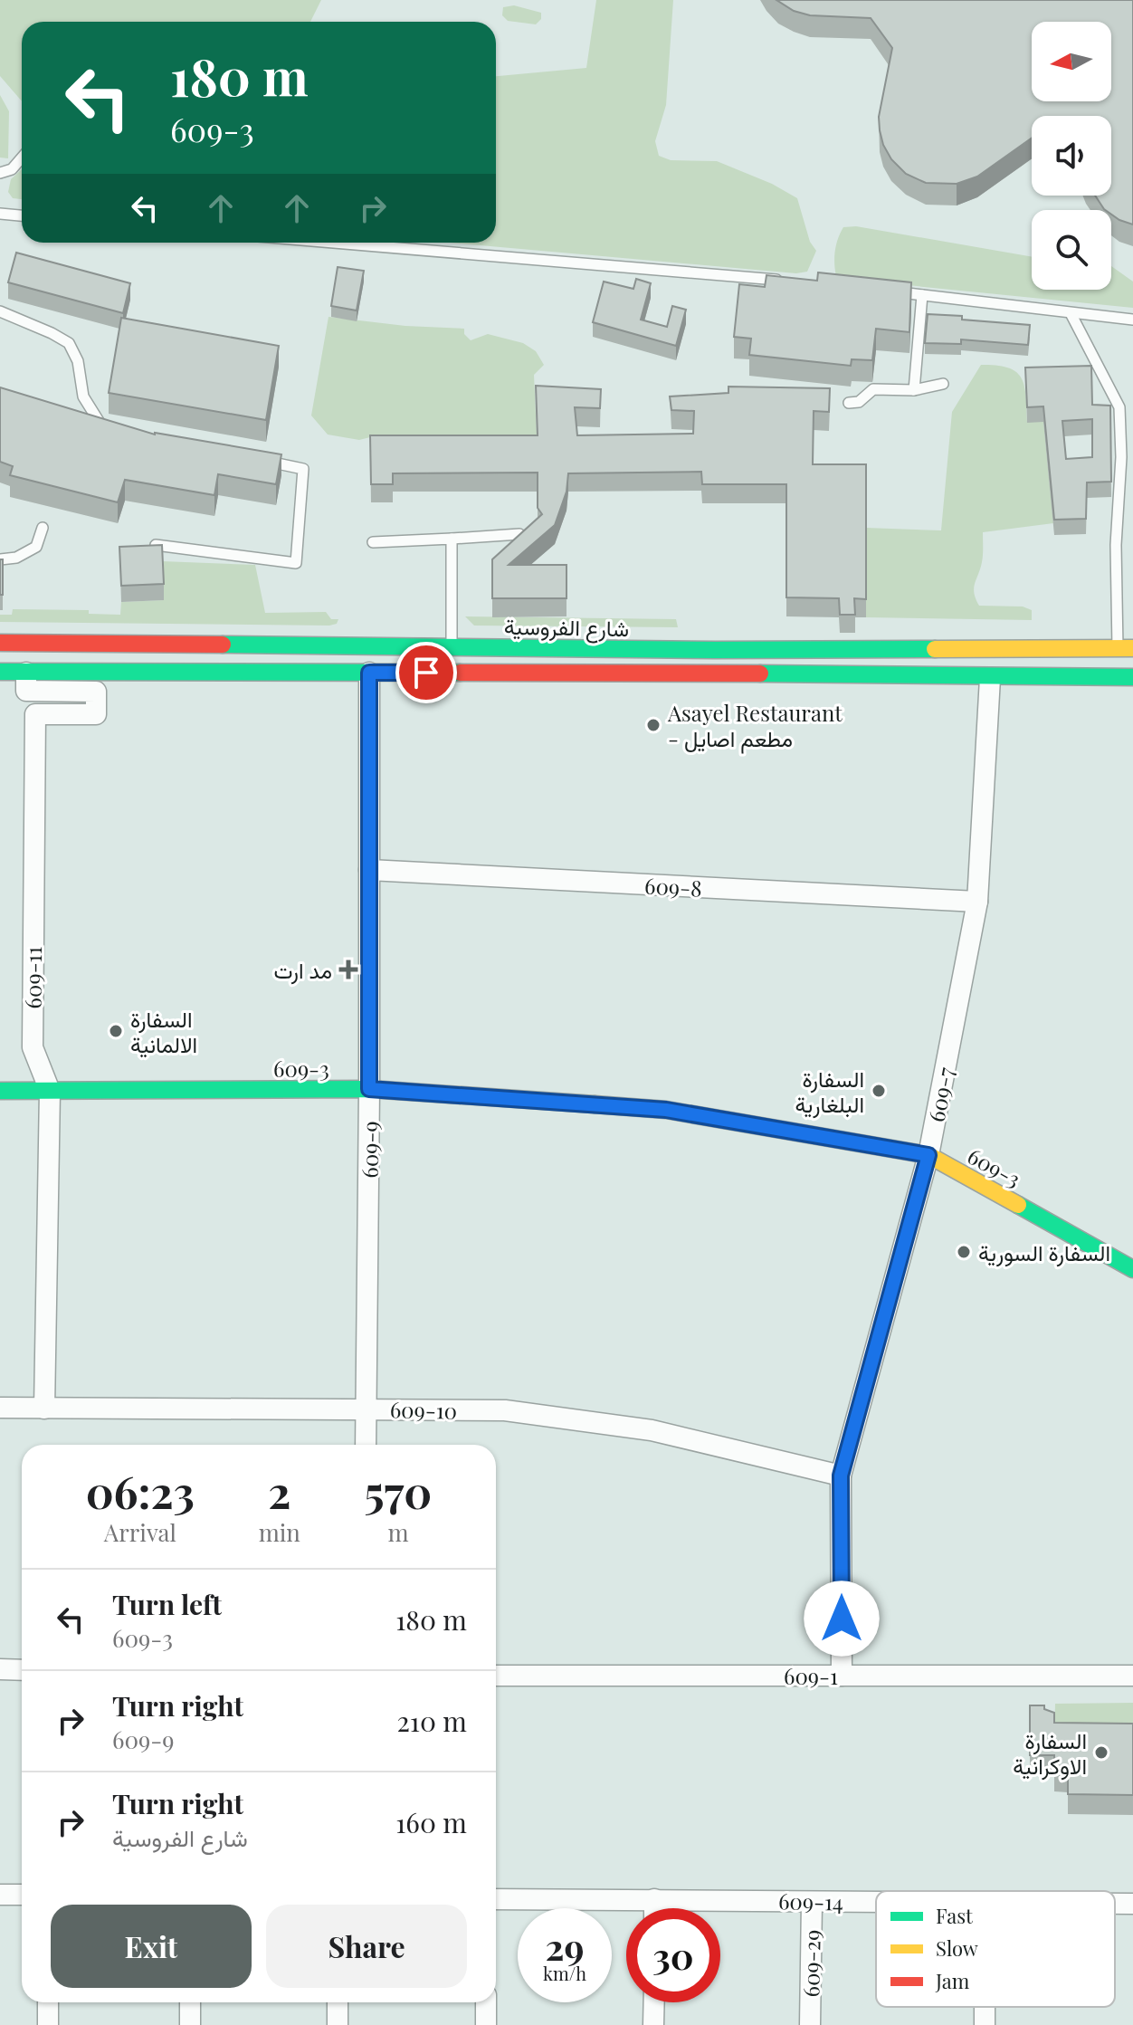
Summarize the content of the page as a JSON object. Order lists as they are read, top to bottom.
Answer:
{
  "streets": {
    "street": [
      "شارع الفروسية",
      "609-8",
      "609-11",
      "609-3",
      "609-7",
      "609-9",
      "609-10",
      "609-1",
      "609-14",
      "609-29"
    ]
  },
  "crossings": [
    ["609-8", "609-7"],
    ["609-8", "609-9"],
    ["609-11", "609-3"],
    ["609-11", "609-10"],
    ["609-3", "609-7"],
    ["609-3", "609-9"],
    ["609-7", "609-10"],
    ["609-7", "609-1"],
    ["609-9", "609-10"],
    ["609-14", "609-29"]
  ],
  "places": {
    "other": [
      "Asayel Restaurant - مطعم اصايل",
      "السفارة الالمانية",
      "السفارة البلغارية",
      "السفارة السورية",
      "السفارة الاوكرانية"
    ],
    "health": ["مد ارت"]
  },
  "legend": ["Fast", "Slow", "Jam"],
  "north": "left",
  "page": {
    "turn": ["180 m", "609-3"],
    "eta": [
      "06:23",
      "Arrival",
      "2",
      "min",
      "570",
      "m"
    ],
    "list": [
      {
        "name": "Turn left",
        "note": "609-3",
        "value": "180 m"
      },
      {
        "name": "Turn right",
        "note": "609-9",
        "value": "210 m"
      },
      {
        "name": "Turn right",
        "note": "شارع الفروسية",
        "value": "160 m"
      }
    ],
    "buttons": ["Exit", "Share"],
    "speed": "29 km/h",
    "limit": "30"
  }
}
